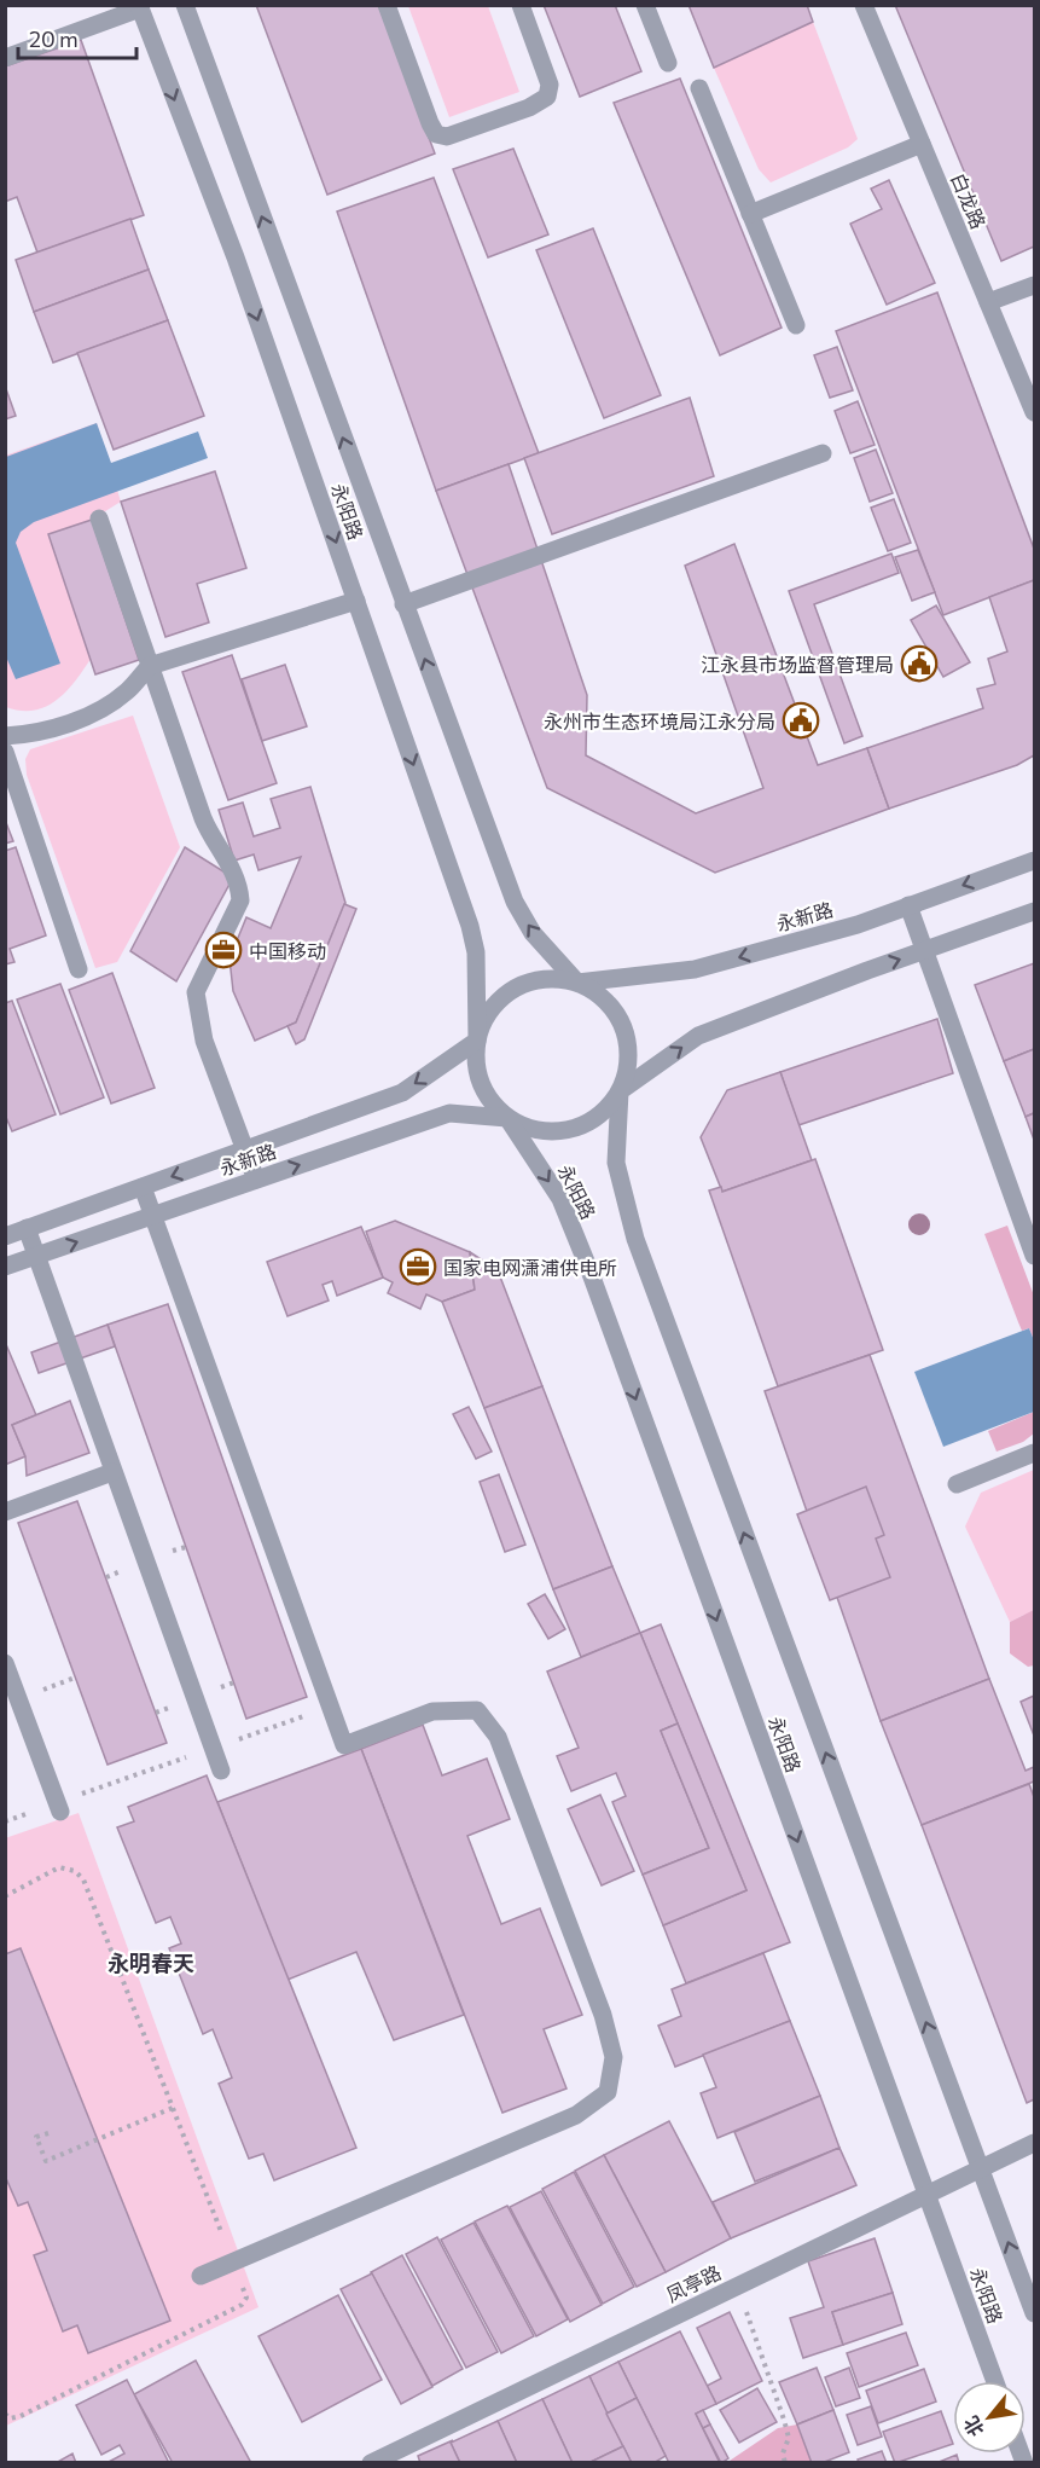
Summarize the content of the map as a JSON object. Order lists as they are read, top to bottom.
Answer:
{
  "streets": {
    "street": [
      "白龙路",
      "永阳路",
      "永新路",
      "凤亭路"
    ]
  },
  "crossings": [
    ["永阳路", "永新路"],
    ["永阳路", "凤亭路"]
  ],
  "districts": ["永明春天"],
  "places": {
    "public building": ["江永县市场监督管理局", "永州市生态环境局江永分局"],
    "office": ["中国移动", "国家电网潇浦供电所"]
  },
  "scale_bar": "20 m",
  "north": "bottom left"
}
